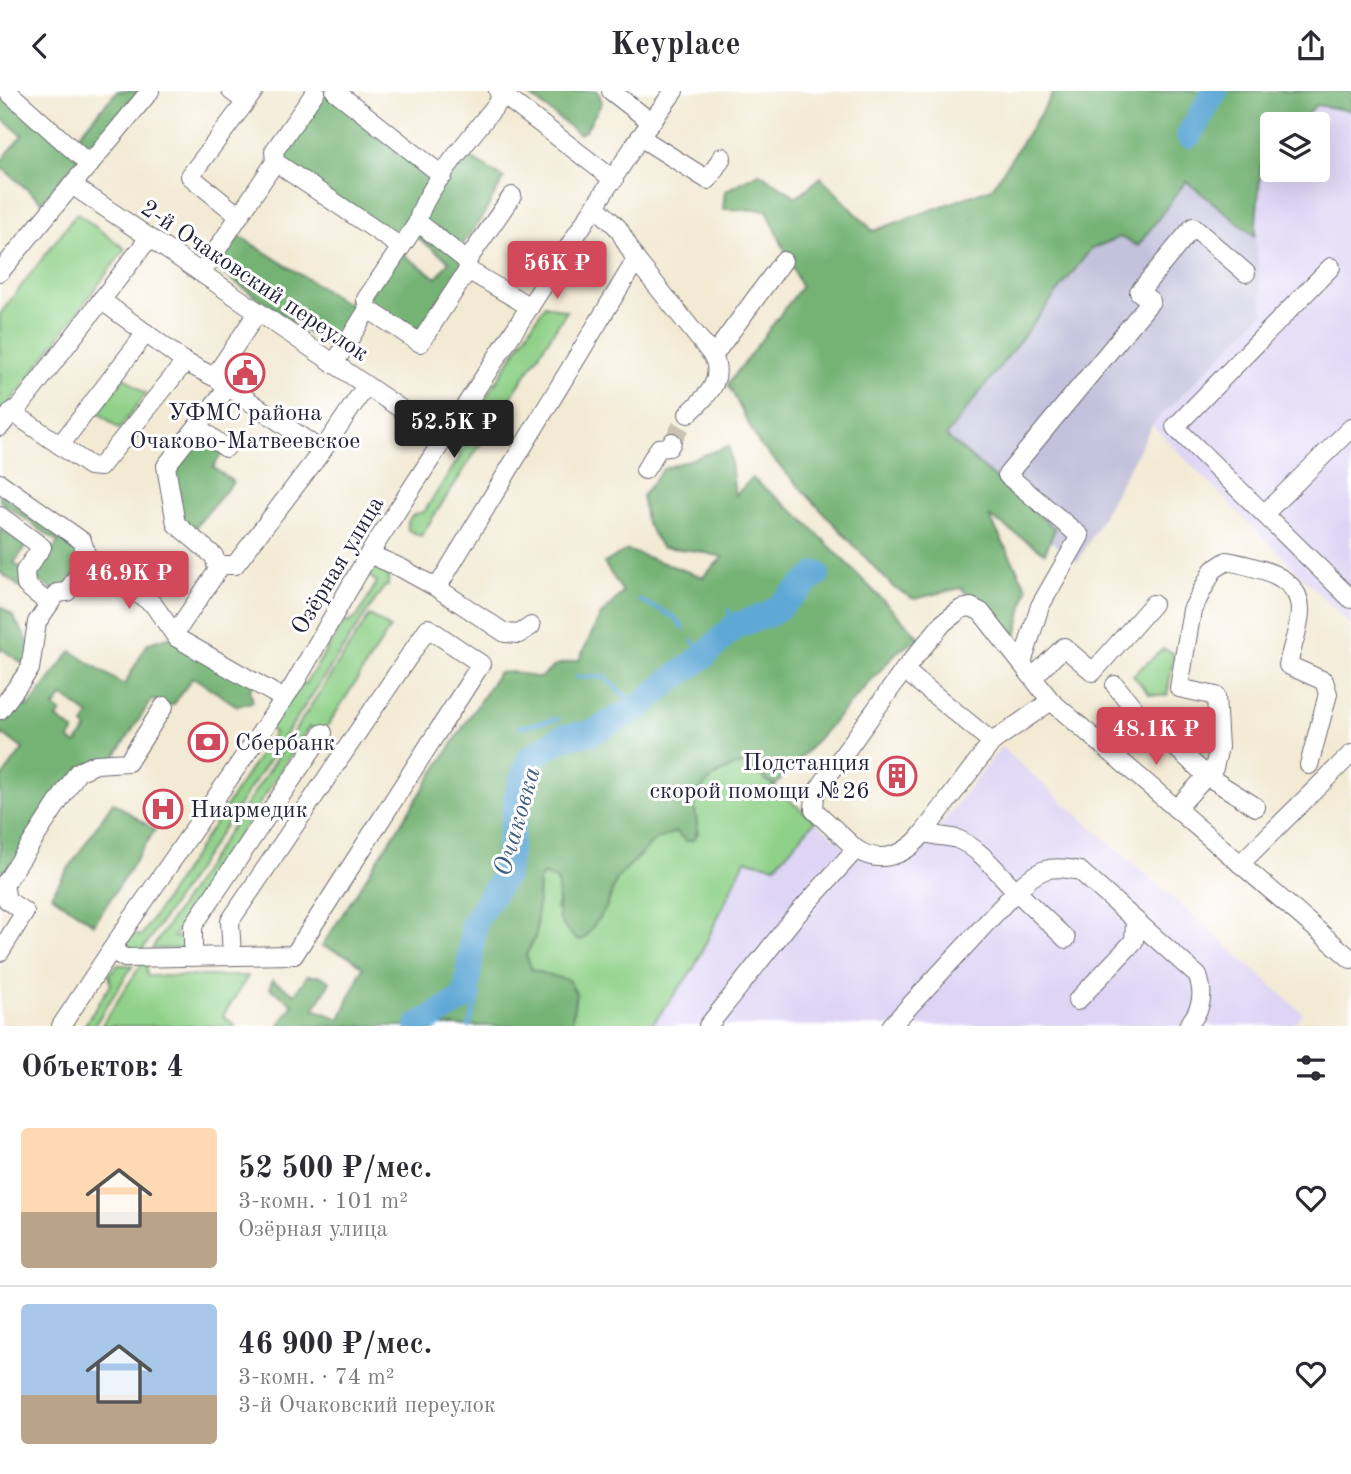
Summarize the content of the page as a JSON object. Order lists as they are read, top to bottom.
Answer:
{
  "streets": {
    "street": ["2-й Очаковский переулок", "Озёрная улица"]
  },
  "crossings": [
    ["2-й Очаковский переулок", "Озёрная улица"]
  ],
  "water": ["Очаковка"],
  "places": {
    "public building": ["УФМС района Очаково-Матвеевское"],
    "bank": ["Сбербанк"],
    "building": ["Подстанция скорой помощи №26"],
    "hospital": ["Ниармедик"]
  },
  "page": {
    "header": "Keyplace",
    "price": [
      "56K ₽",
      "52.5K ₽",
      "46.9K ₽",
      "48.1K ₽"
    ],
    "heading": "Объектов: 4",
    "list": [
      {
        "name": "52 500 ₽/мес.",
        "note": "3-комн. · 101 m² · Озёрная улица"
      },
      {
        "name": "46 900 ₽/мес.",
        "note": "3-комн. · 74 m² · 3-й Очаковский переулок"
      }
    ]
  }
}
